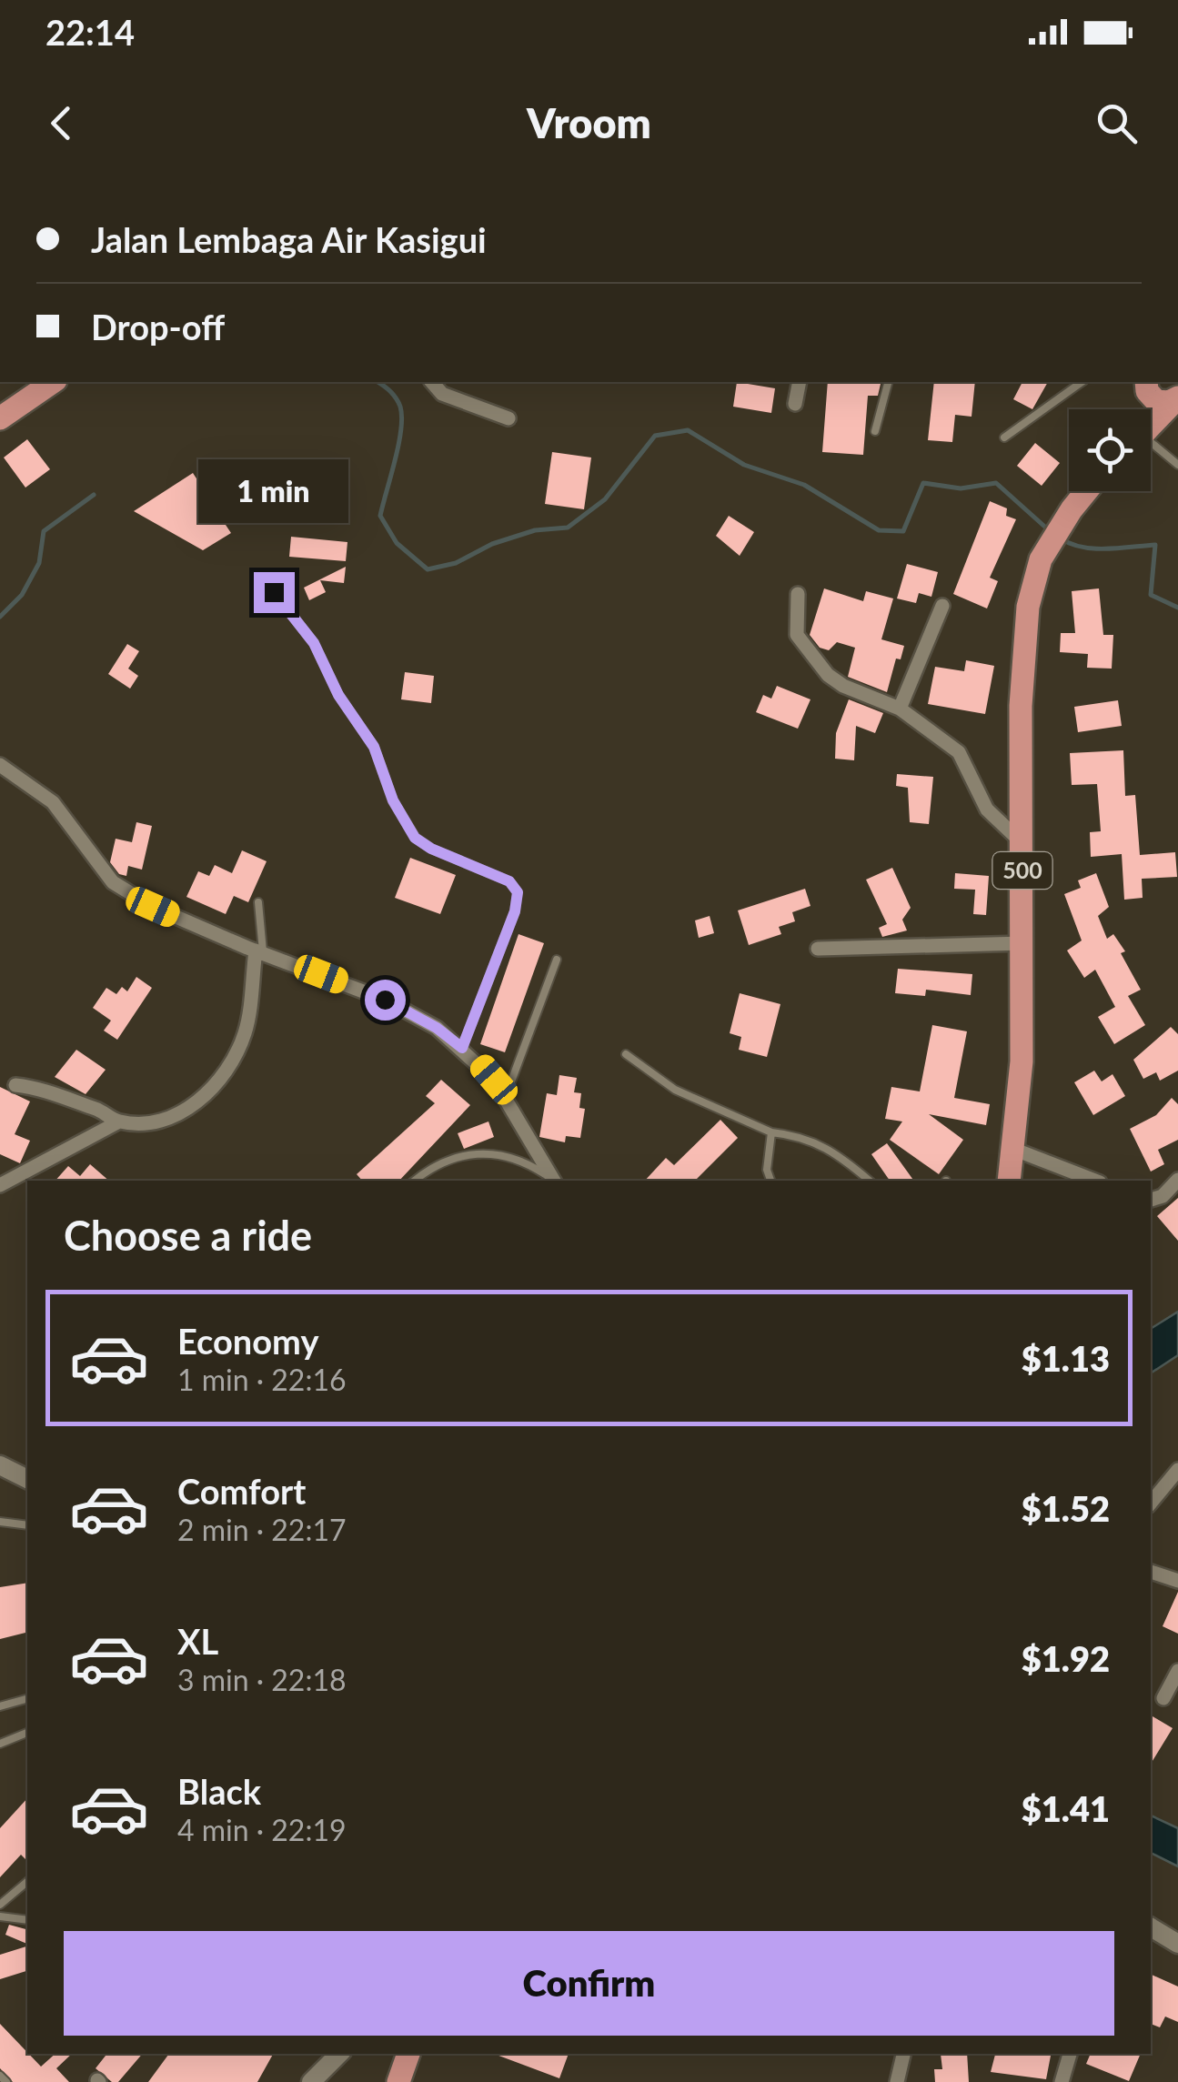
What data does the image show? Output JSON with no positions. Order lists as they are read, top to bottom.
{
  "streets": {
    "main road": ["500"]
  },
  "page": {
    "status": "22:14",
    "header": "Vroom",
    "banner": ["Jalan Lembaga Air Kasigui", "Drop-off"],
    "bubble": "1 min",
    "heading": "Choose a ride",
    "list": [
      {
        "name": "Economy",
        "note": "1 min · 22:16",
        "value": "$1.13"
      },
      {
        "name": "Comfort",
        "note": "2 min · 22:17",
        "value": "$1.52"
      },
      {
        "name": "XL",
        "note": "3 min · 22:18",
        "value": "$1.92"
      },
      {
        "name": "Black",
        "note": "4 min · 22:19",
        "value": "$1.41"
      }
    ],
    "buttons": "Confirm"
  }
}
